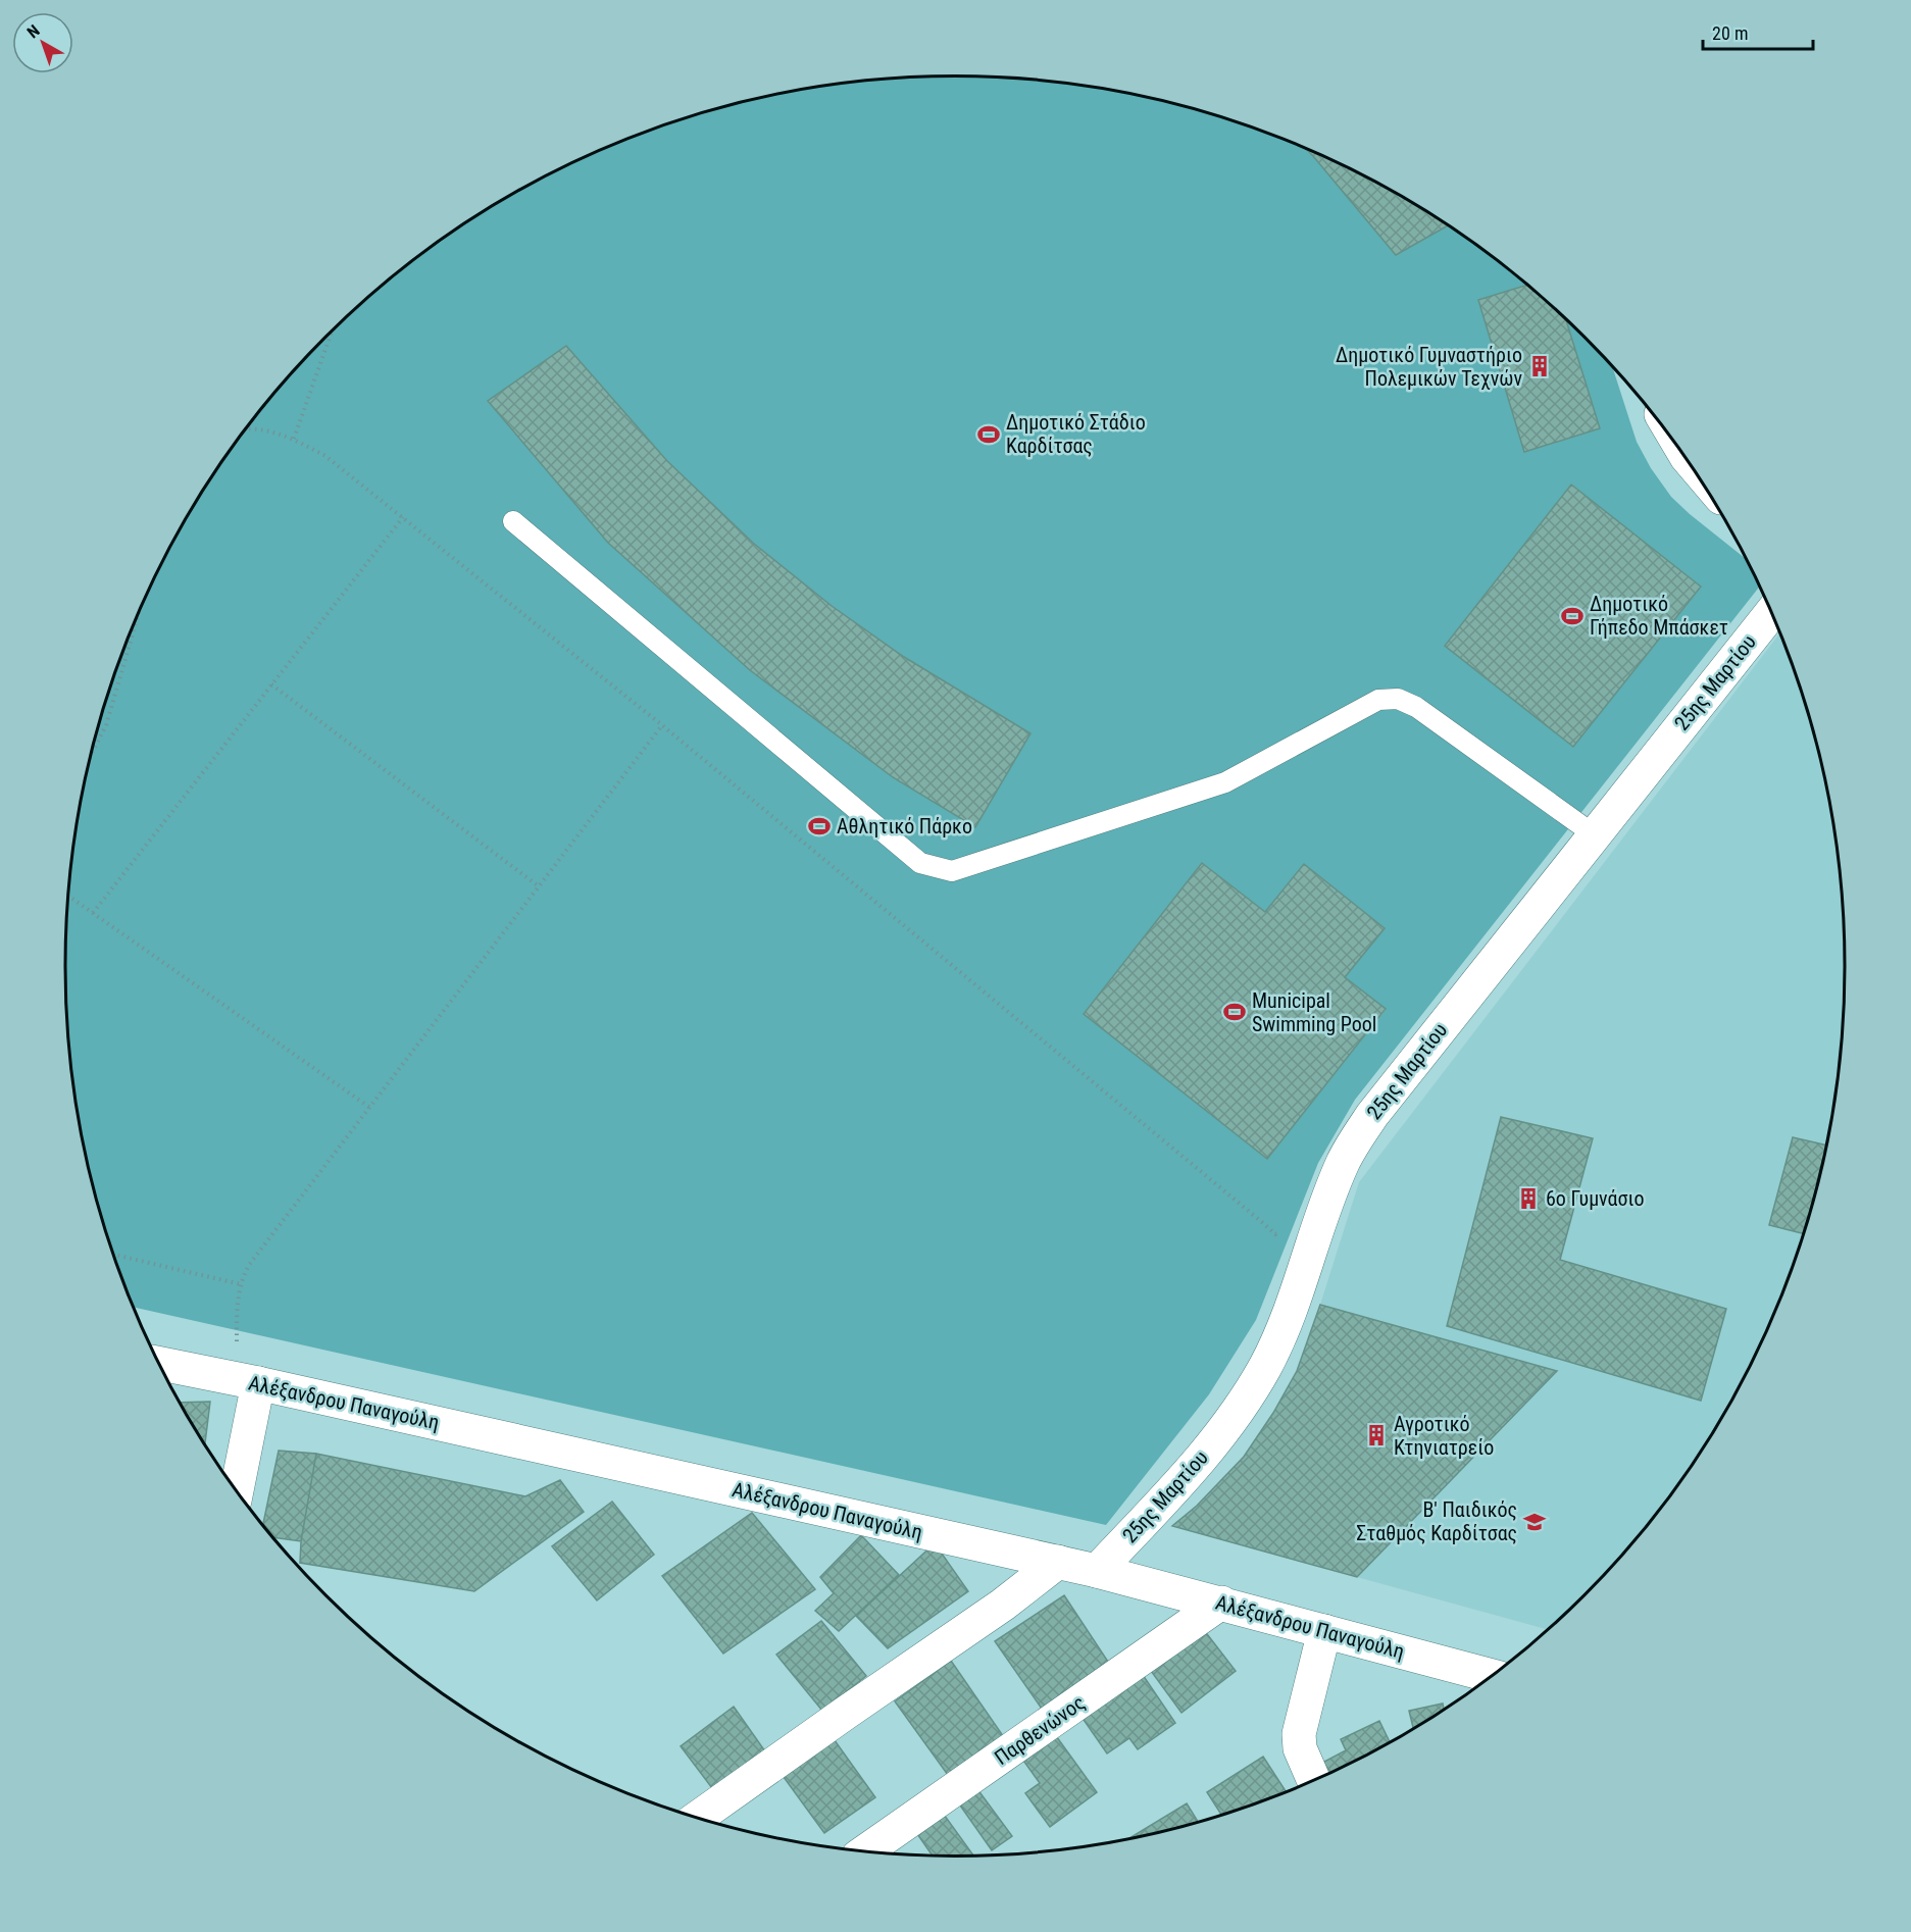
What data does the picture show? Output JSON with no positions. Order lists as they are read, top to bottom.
{
  "streets": {
    "street": ["25ης Μαρτίου", "Αλέξανδρου Παναγούλη", "Παρθενώνος"]
  },
  "crossings": [
    ["25ης Μαρτίου", "Αλέξανδρου Παναγούλη"],
    ["Αλέξανδρου Παναγούλη", "Παρθενώνος"]
  ],
  "places": {
    "building": ["Δημοτικό Γυμναστήριο Πολεμικών Τεχνών", "6ο Γυμνάσιο", "Αγροτικό Κτηνιατρείο"],
    "sports": [
      "Δημοτικό Στάδιο Καρδίτσας",
      "Δημοτικό Γήπεδο Μπάσκετ",
      "Αθλητικό Πάρκο",
      "Municipal Swimming Pool"
    ],
    "school or university": ["Β' Παιδικός Σταθμός Καρδίτσας"]
  },
  "scale_bar": "20 m",
  "north": "top left"
}
